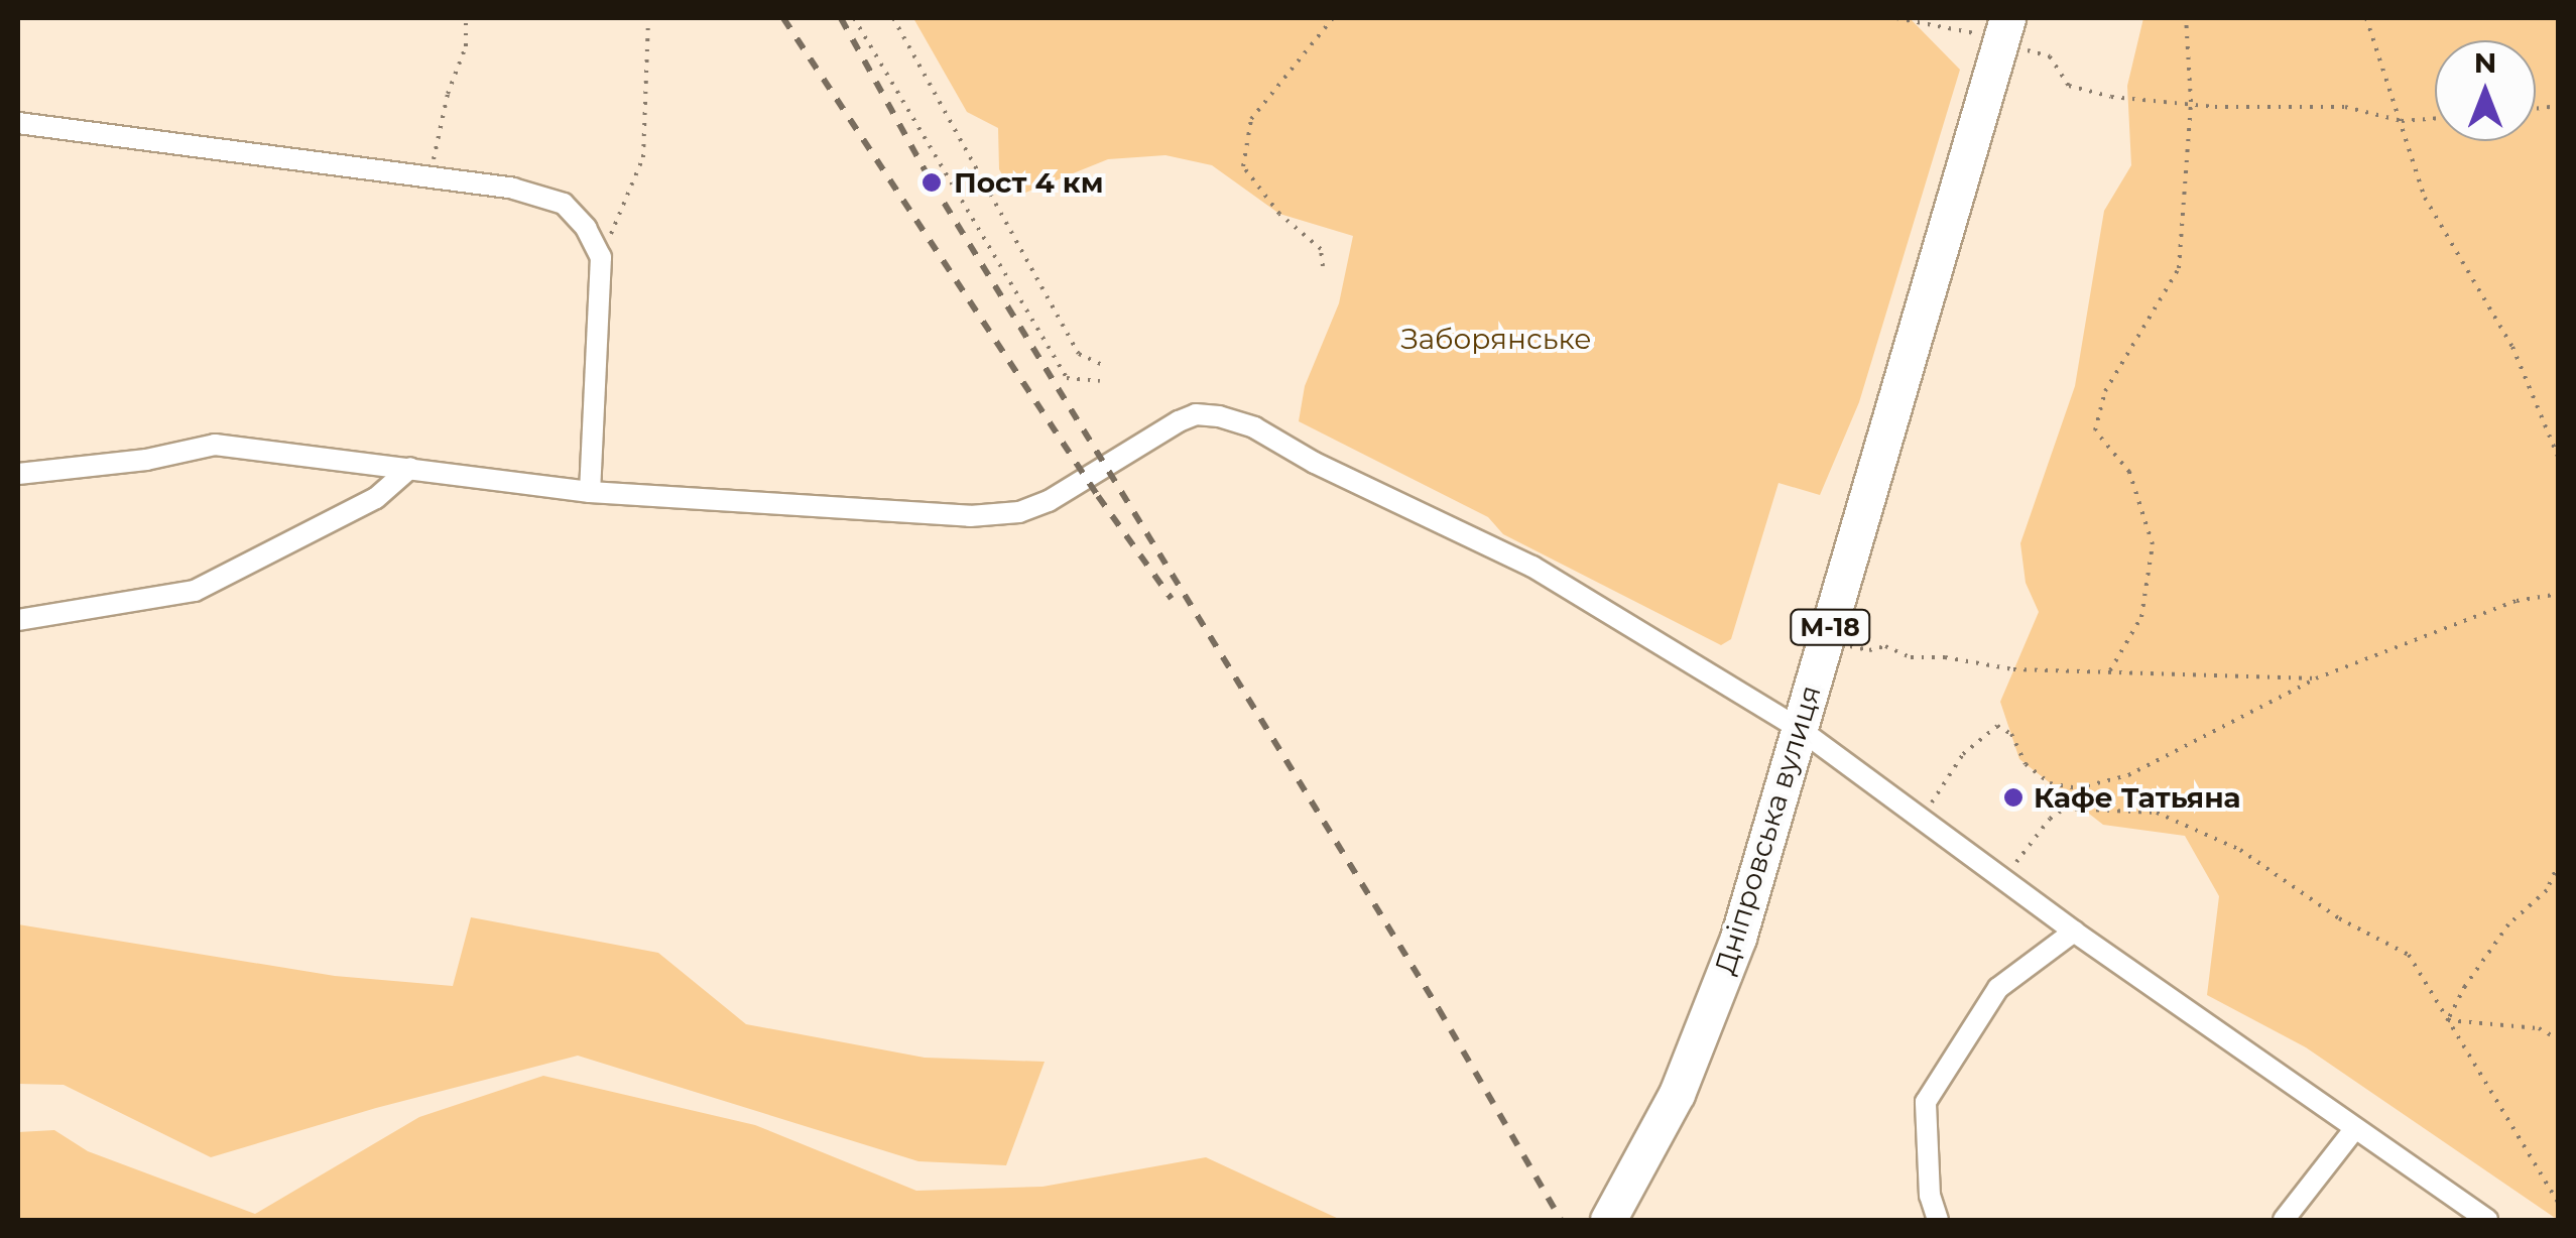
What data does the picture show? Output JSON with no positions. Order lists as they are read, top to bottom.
{
  "streets": {
    "highway": ["М-18", "Дніпровська вулиця"]
  },
  "parks": ["Заборянське"],
  "places": ["Пост 4 км", "Кафе Татьяна"],
  "north": "top"
}
